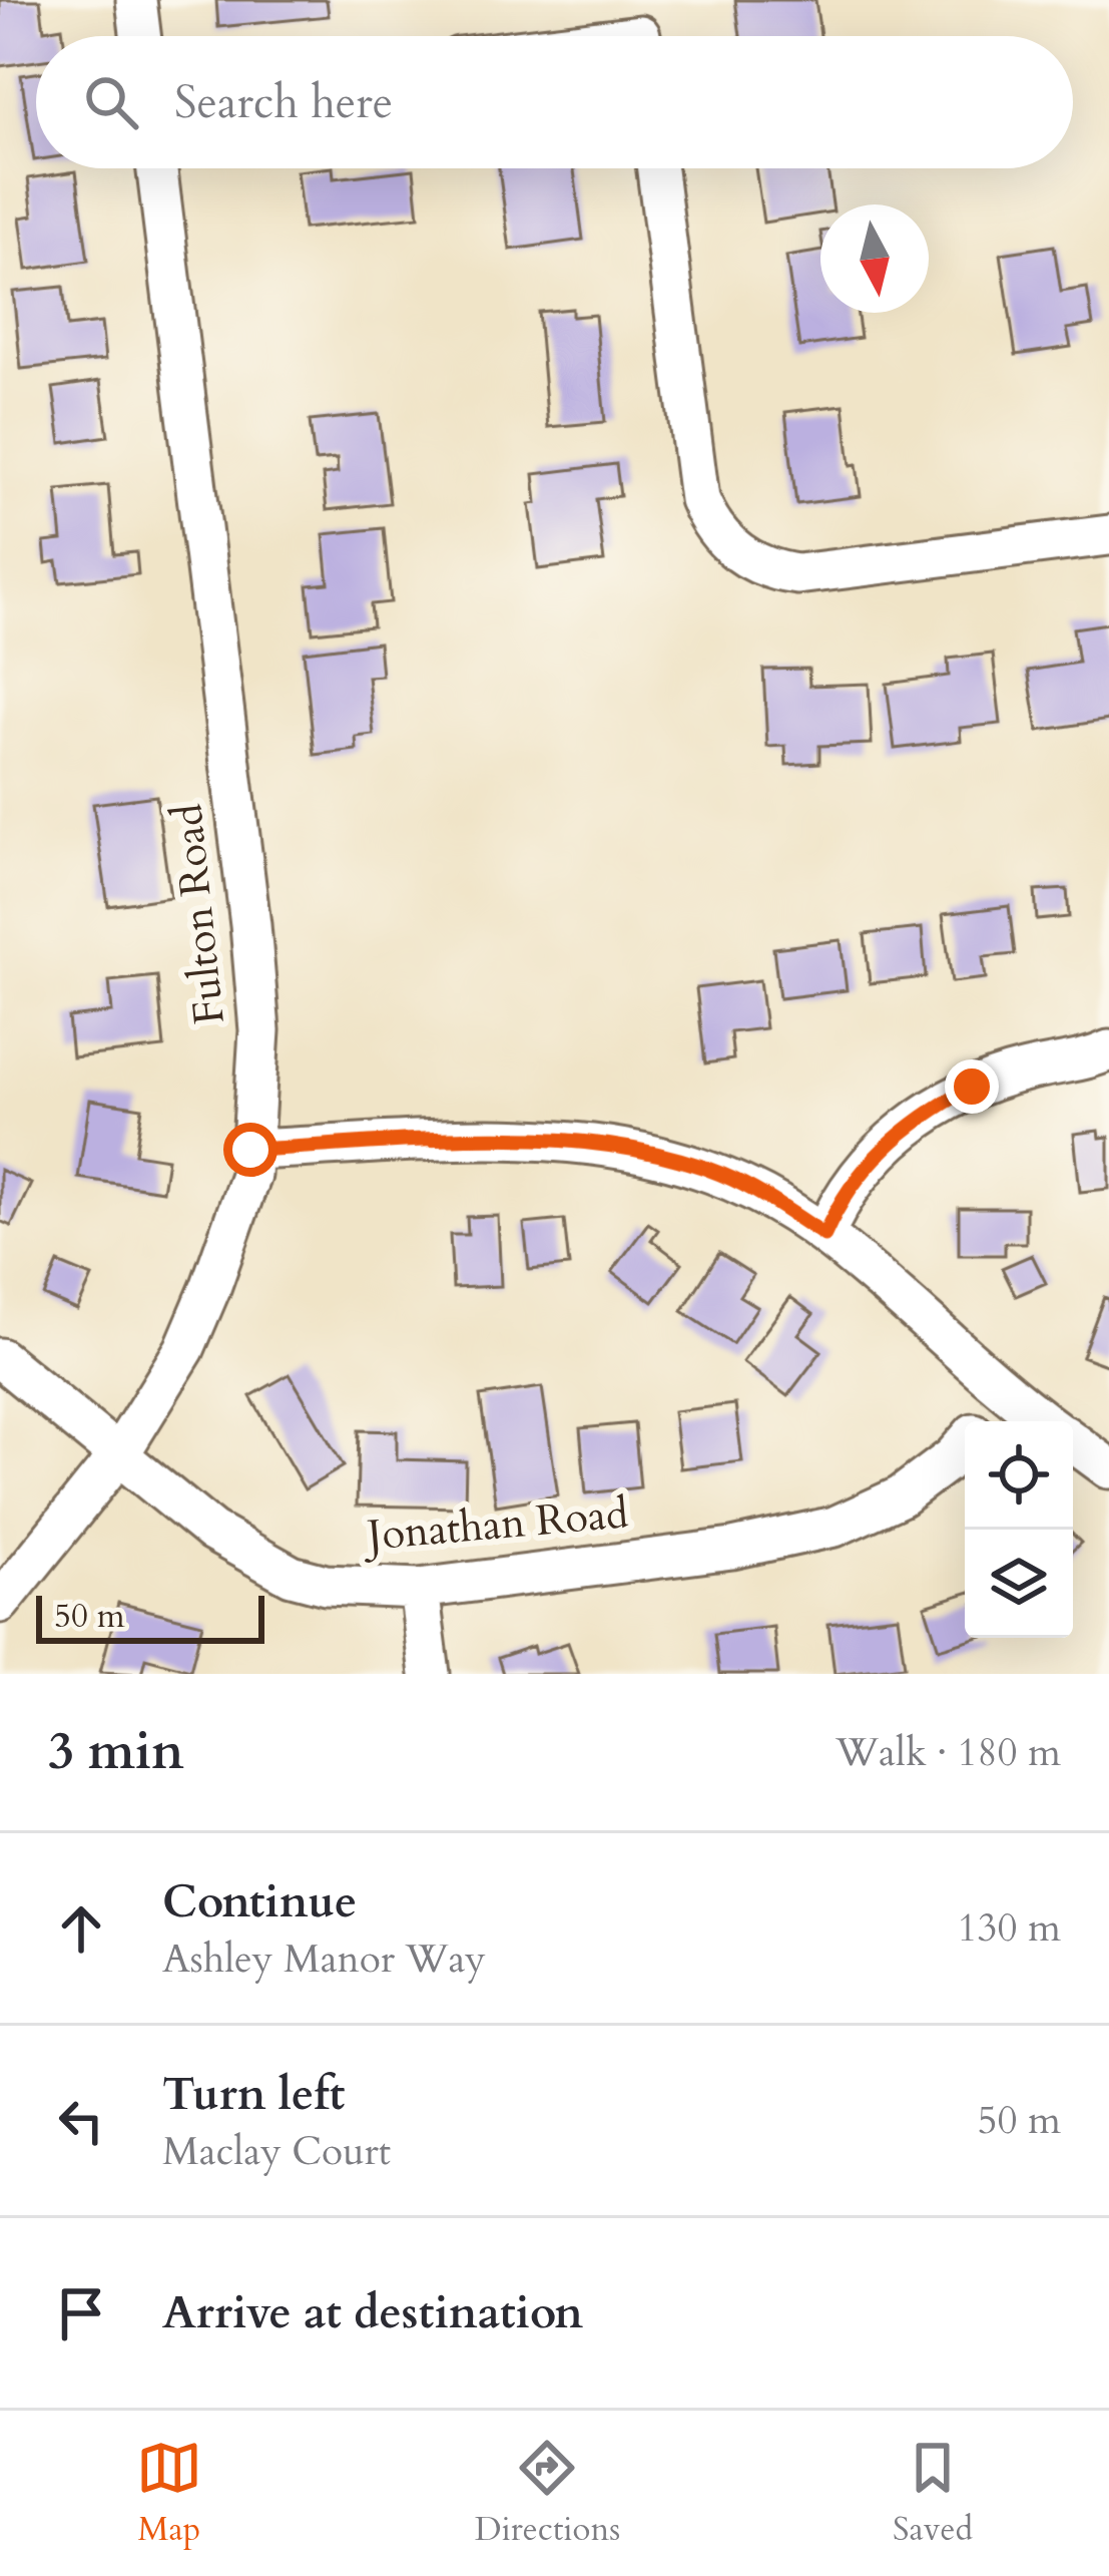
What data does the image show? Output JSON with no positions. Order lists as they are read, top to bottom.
{
  "streets": {
    "street": ["Fulton Road", "Jonathan Road"]
  },
  "crossings": [
    ["Fulton Road", "Jonathan Road"]
  ],
  "scale_bar": "50 m",
  "north": "bottom",
  "page": {
    "search": "Search here",
    "scale": "50 m",
    "heading": ["3 min", "Walk · 180 m"],
    "list": [
      ["Continue", "Ashley Manor Way", "130 m"],
      ["Turn left", "Maclay Court", "50 m"],
      "Arrive at destination"
    ],
    "nav": ["Map", "Directions", "Saved"]
  }
}
